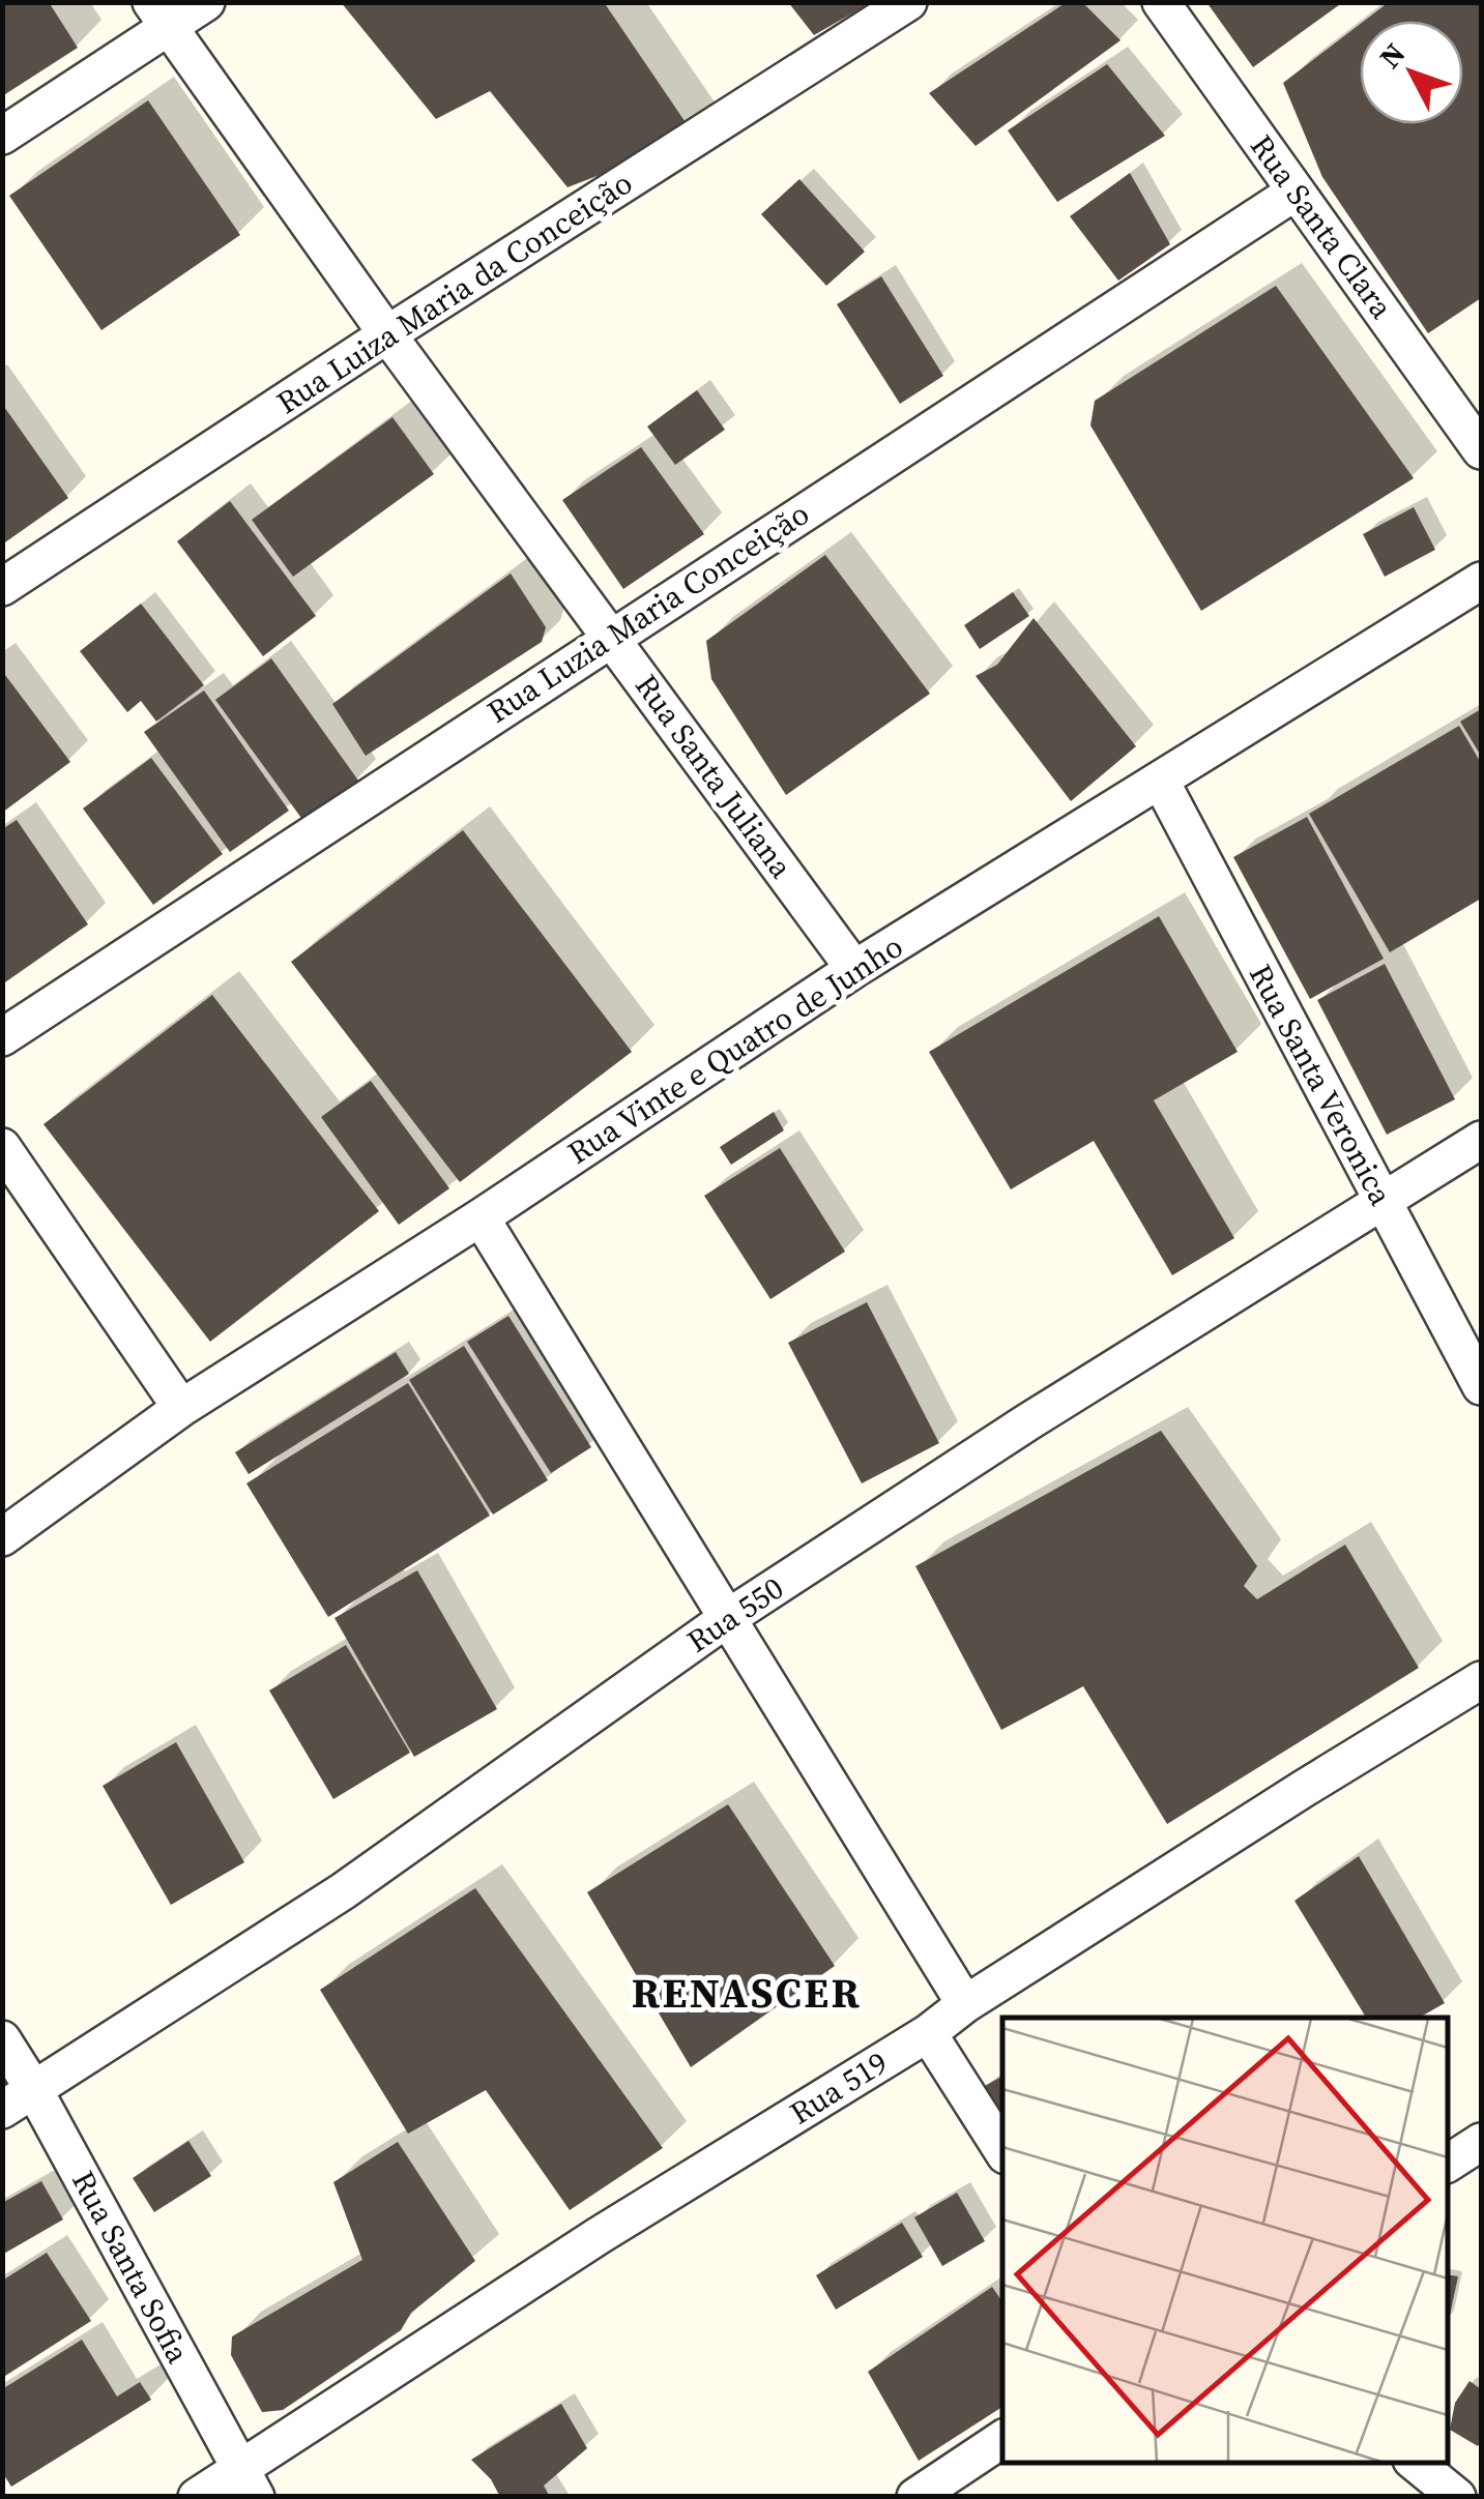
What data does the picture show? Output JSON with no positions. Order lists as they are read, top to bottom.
{
  "streets": {
    "street": [
      "Rua Santa Clara",
      "Rua Luiza Maria da Conceição",
      "Rua Luzia Maria Conceição",
      "Rua Santa Juliana",
      "Rua Vinte e Quatro de Junho",
      "Rua Santa Veronica",
      "Rua 550",
      "Rua 519",
      "Rua Santa Sofia"
    ]
  },
  "crossings": [
    ["Rua Santa Clara", "Rua Luzia Maria Conceição"],
    ["Rua Luiza Maria da Conceição", "Rua Santa Juliana"],
    ["Rua Luzia Maria Conceição", "Rua Santa Juliana"],
    ["Rua Santa Juliana", "Rua Vinte e Quatro de Junho"],
    ["Rua Vinte e Quatro de Junho", "Rua Santa Veronica"],
    ["Rua Santa Veronica", "Rua 550"],
    ["Rua 550", "Rua Santa Sofia"],
    ["Rua 519", "Rua Santa Sofia"]
  ],
  "districts": ["RENASCER"],
  "north": "top left"
}
